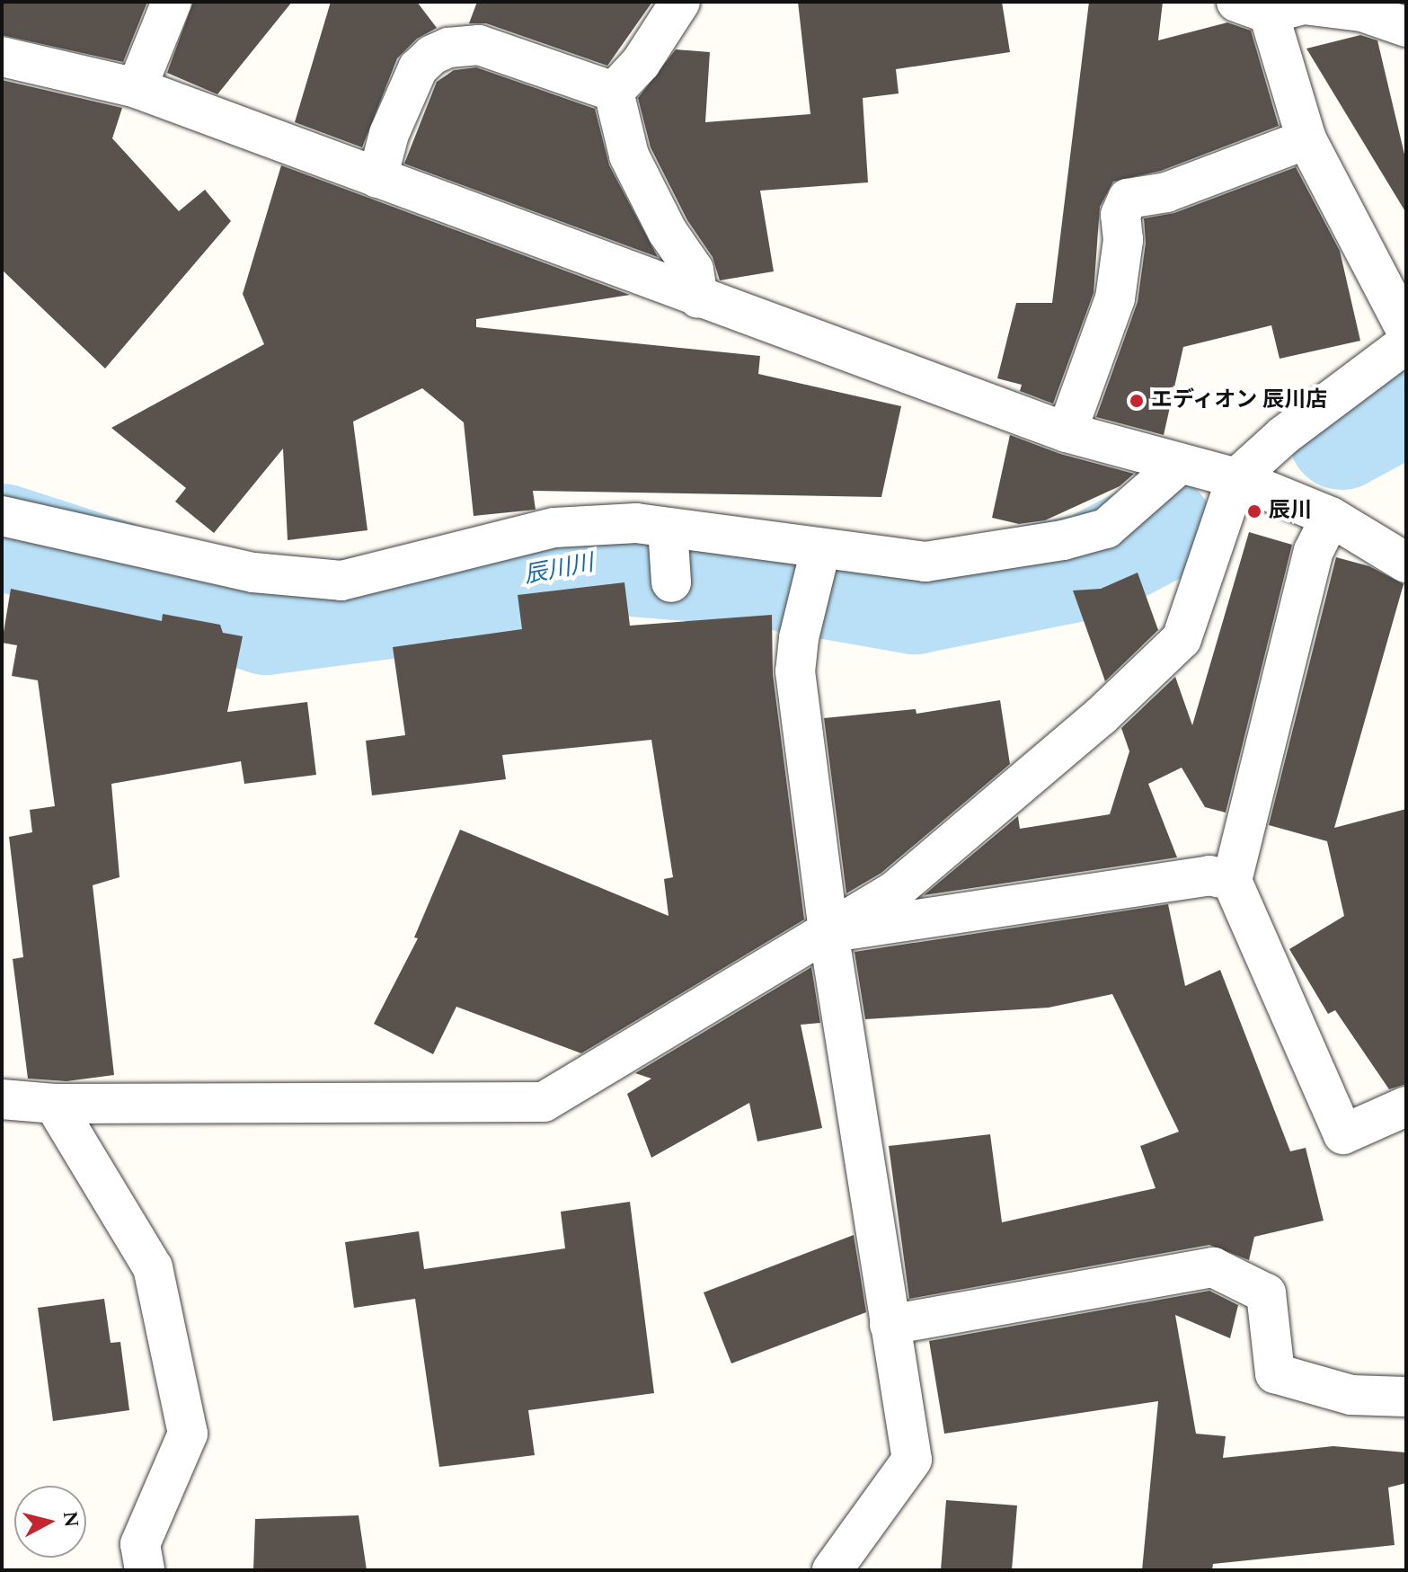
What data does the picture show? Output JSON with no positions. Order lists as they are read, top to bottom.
{
  "water": ["辰川川"],
  "places": ["エディオン 辰川店", "辰川"],
  "north": "right"
}
